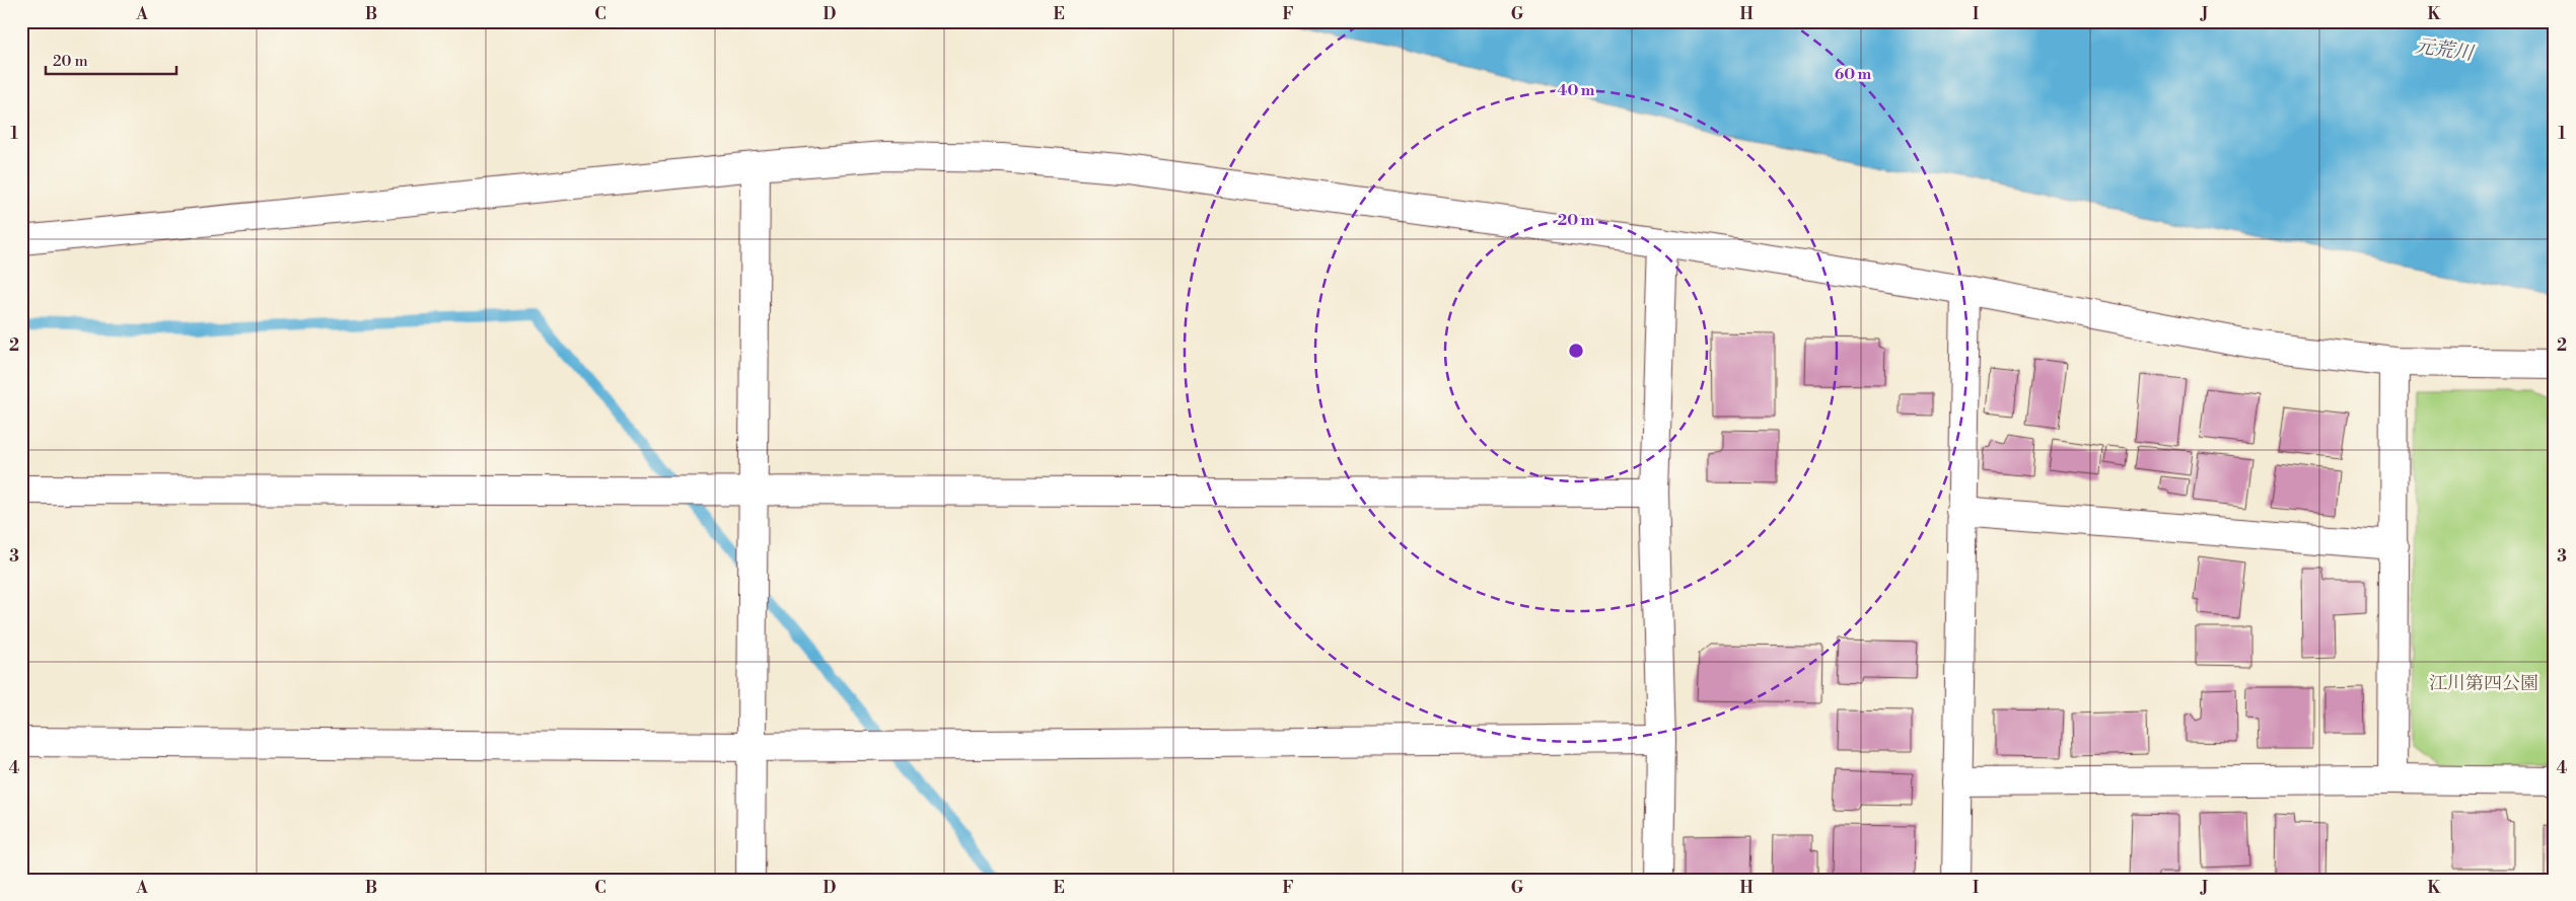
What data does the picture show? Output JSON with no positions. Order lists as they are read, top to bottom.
{
  "water": ["元荒川"],
  "parks": ["江川第四公園"],
  "scale_bar": "20 m",
  "grid": {
    "columns": [
      "A",
      "B",
      "C",
      "D",
      "E",
      "F",
      "G",
      "H",
      "I",
      "J",
      "K"
    ],
    "rows": [
      "1",
      "2",
      "3",
      "4"
    ]
  },
  "rings": ["60 m", "40 m", "20 m"]
}
